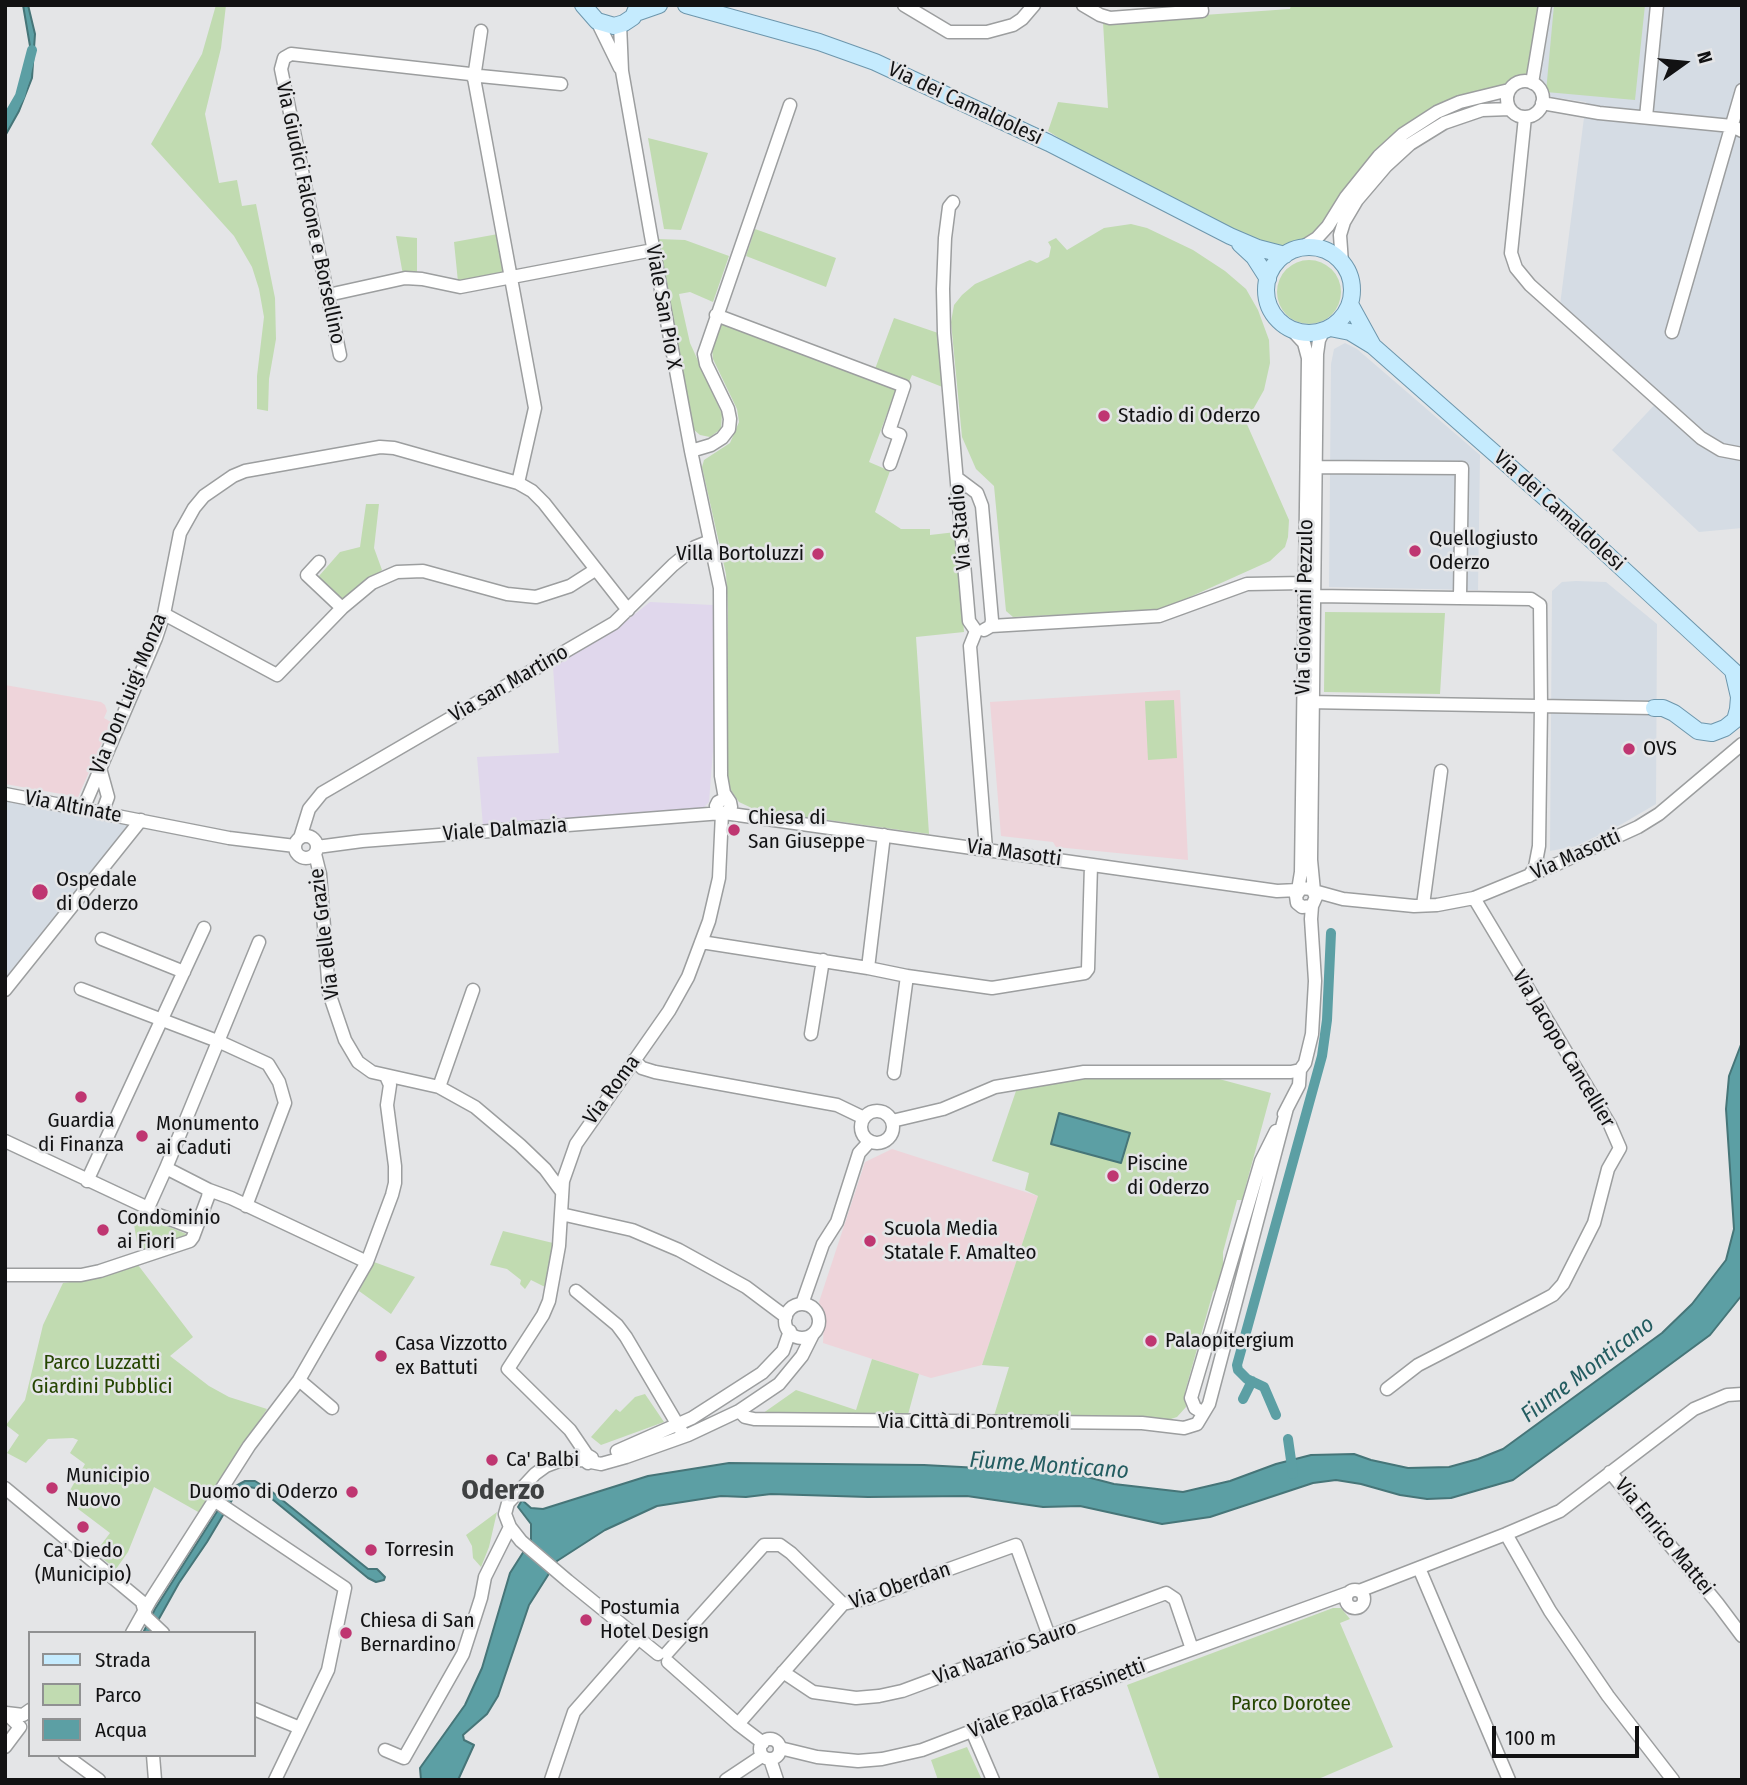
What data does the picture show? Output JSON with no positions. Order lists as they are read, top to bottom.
{
  "streets": {
    "main road": ["Via dei Camaldolesi"],
    "street": [
      "Via Giudici Falcone e Borsellino",
      "Viale San Pio X",
      "Via Stadio",
      "Via Giovanni Pezzulo",
      "Via san Martino",
      "Via Don Luigi Monza",
      "Via Altinate",
      "Viale Dalmazia",
      "Via Masotti",
      "Via delle Grazie",
      "Via Jacopo Cancellier",
      "Via Roma",
      "Via Città di Pontremoli",
      "Via Enrico Mattei",
      "Via Oberdan",
      "Via Nazario Sauro",
      "Viale Paola Frassinetti"
    ]
  },
  "crossings": [
    ["Via dei Camaldolesi", "Via Giovanni Pezzulo"],
    ["Viale San Pio X", "Via san Martino"],
    ["Viale San Pio X", "Via Roma"],
    ["Via Stadio", "Via Masotti"],
    ["Via Giovanni Pezzulo", "Via Masotti"],
    ["Via san Martino", "Via Don Luigi Monza"],
    ["Via san Martino", "Viale Dalmazia"],
    ["Via san Martino", "Via delle Grazie"],
    ["Via san Martino", "Via Roma"],
    ["Via Don Luigi Monza", "Via Altinate"],
    ["Via Altinate", "Via delle Grazie"],
    ["Viale Dalmazia", "Via Masotti"],
    ["Viale Dalmazia", "Via delle Grazie"],
    ["Viale Dalmazia", "Via Roma"],
    ["Via Masotti", "Via Jacopo Cancellier"],
    ["Via Masotti", "Via Roma"],
    ["Via delle Grazie", "Via Roma"],
    ["Via Enrico Mattei", "Viale Paola Frassinetti"],
    ["Via Oberdan", "Via Nazario Sauro"],
    ["Via Nazario Sauro", "Viale Paola Frassinetti"]
  ],
  "districts": ["Oderzo"],
  "water": ["Fiume Monticano"],
  "parks": ["Parco Luzzatti Giardini Pubblici", "Parco Dorotee"],
  "places": [
    "Stadio di Oderzo",
    "Quellogiusto Oderzo",
    "Villa Bortoluzzi",
    "OVS",
    "Chiesa di San Giuseppe",
    "Ospedale di Oderzo",
    "Guardia di Finanza",
    "Monumento ai Caduti",
    "Piscine di Oderzo",
    "Condominio ai Fiori",
    "Scuola Media Statale F. Amalteo",
    "Palaopitergium",
    "Casa Vizzotto ex Battuti",
    "Ca' Balbi",
    "Municipio Nuovo",
    "Duomo di Oderzo",
    "Ca' Diedo (Municipio)",
    "Torresin",
    "Postumia Hotel Design",
    "Chiesa di San Bernardino"
  ],
  "legend": ["Strada", "Parco", "Acqua"],
  "scale_bar": "100 m",
  "north": "right"
}
